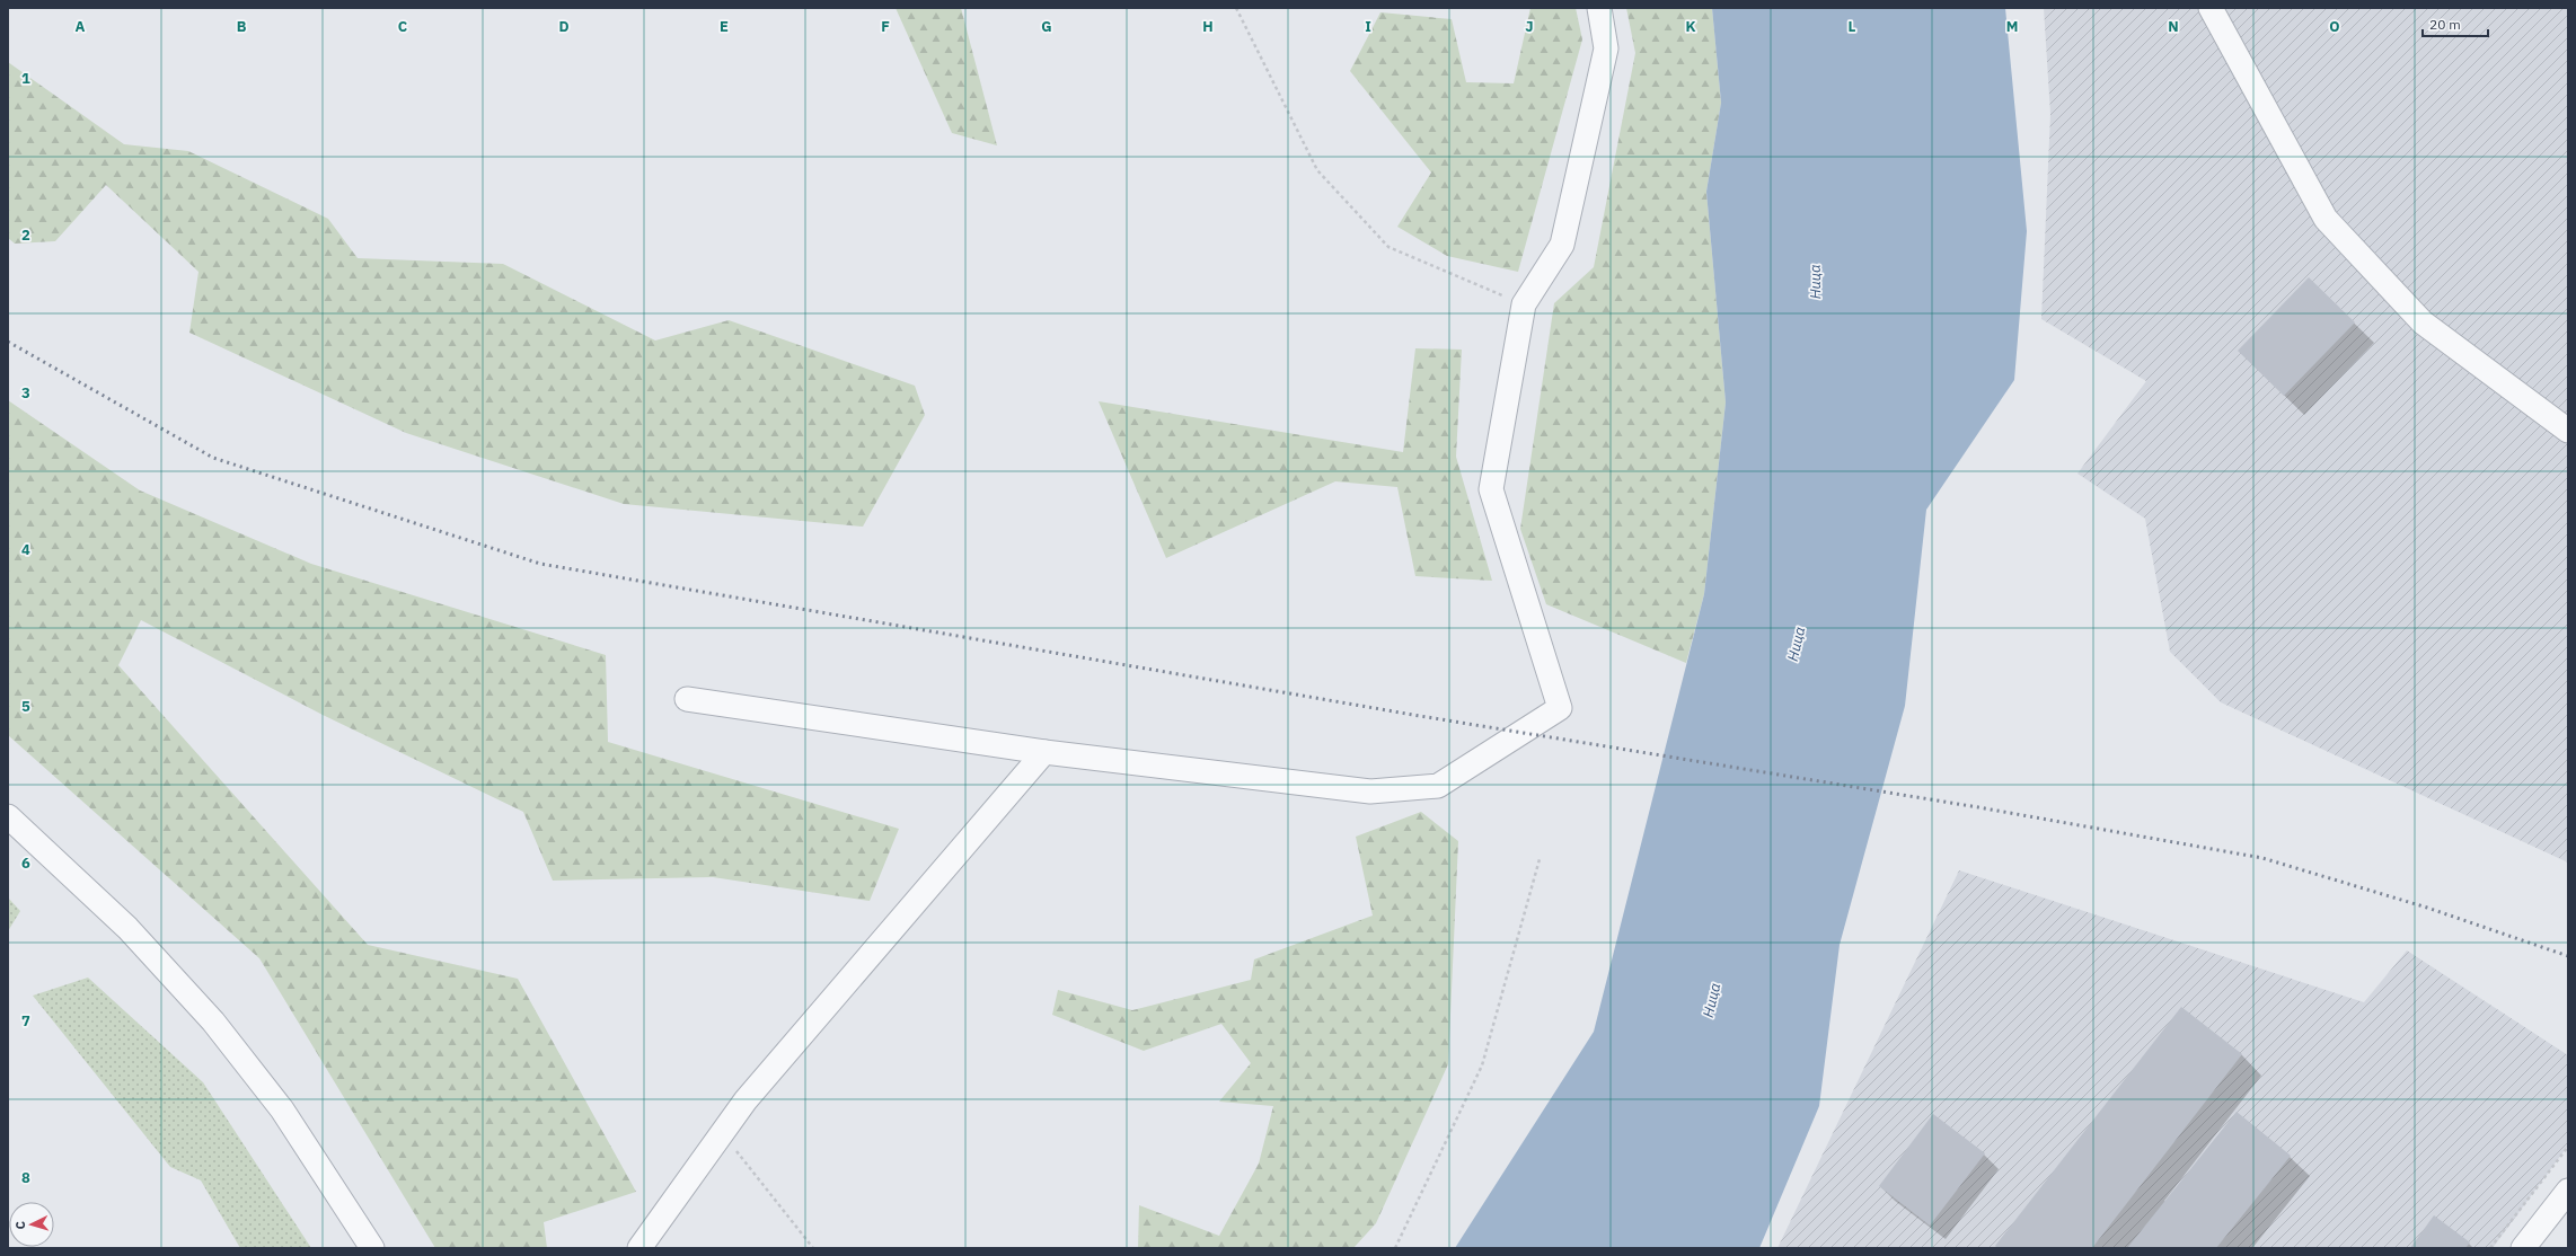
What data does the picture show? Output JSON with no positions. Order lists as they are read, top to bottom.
{
  "water": ["Ница"],
  "scale_bar": "20 m",
  "north": "left",
  "grid": {
    "columns": [
      "A",
      "B",
      "C",
      "D",
      "E",
      "F",
      "G",
      "H",
      "I",
      "J",
      "K",
      "L",
      "M",
      "N",
      "O"
    ],
    "rows": [
      "1",
      "2",
      "3",
      "4",
      "5",
      "6",
      "7",
      "8"
    ]
  }
}
